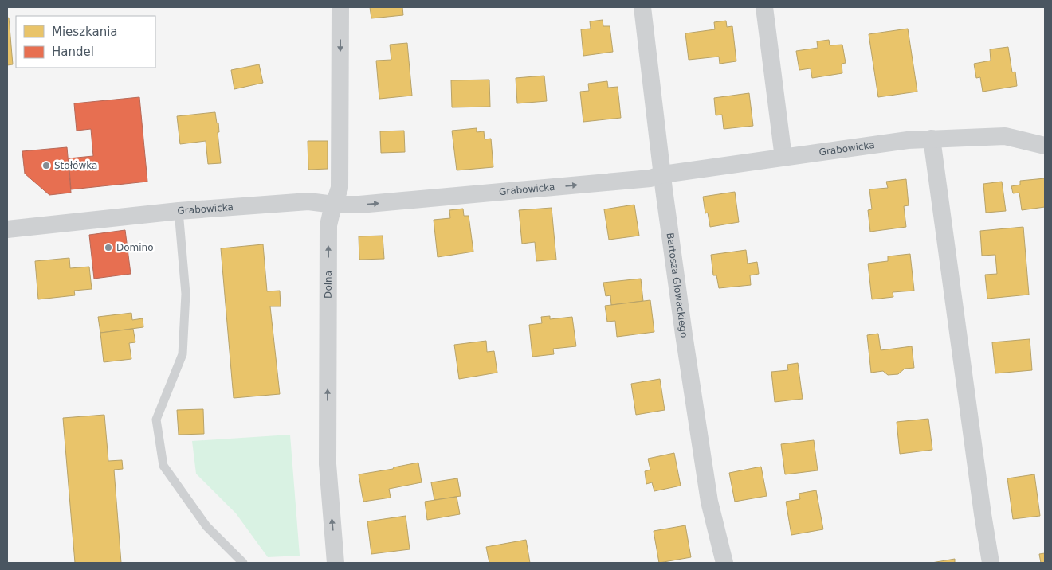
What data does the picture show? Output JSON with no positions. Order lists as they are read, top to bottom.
{
  "streets": {
    "street": ["Grabowicka", "Dolna", "Bartosza Głowackiego"]
  },
  "crossings": [
    ["Grabowicka", "Dolna"],
    ["Grabowicka", "Bartosza Głowackiego"]
  ],
  "places": ["Stołówka", "Domino"],
  "legend": ["Mieszkania", "Handel"]
}
